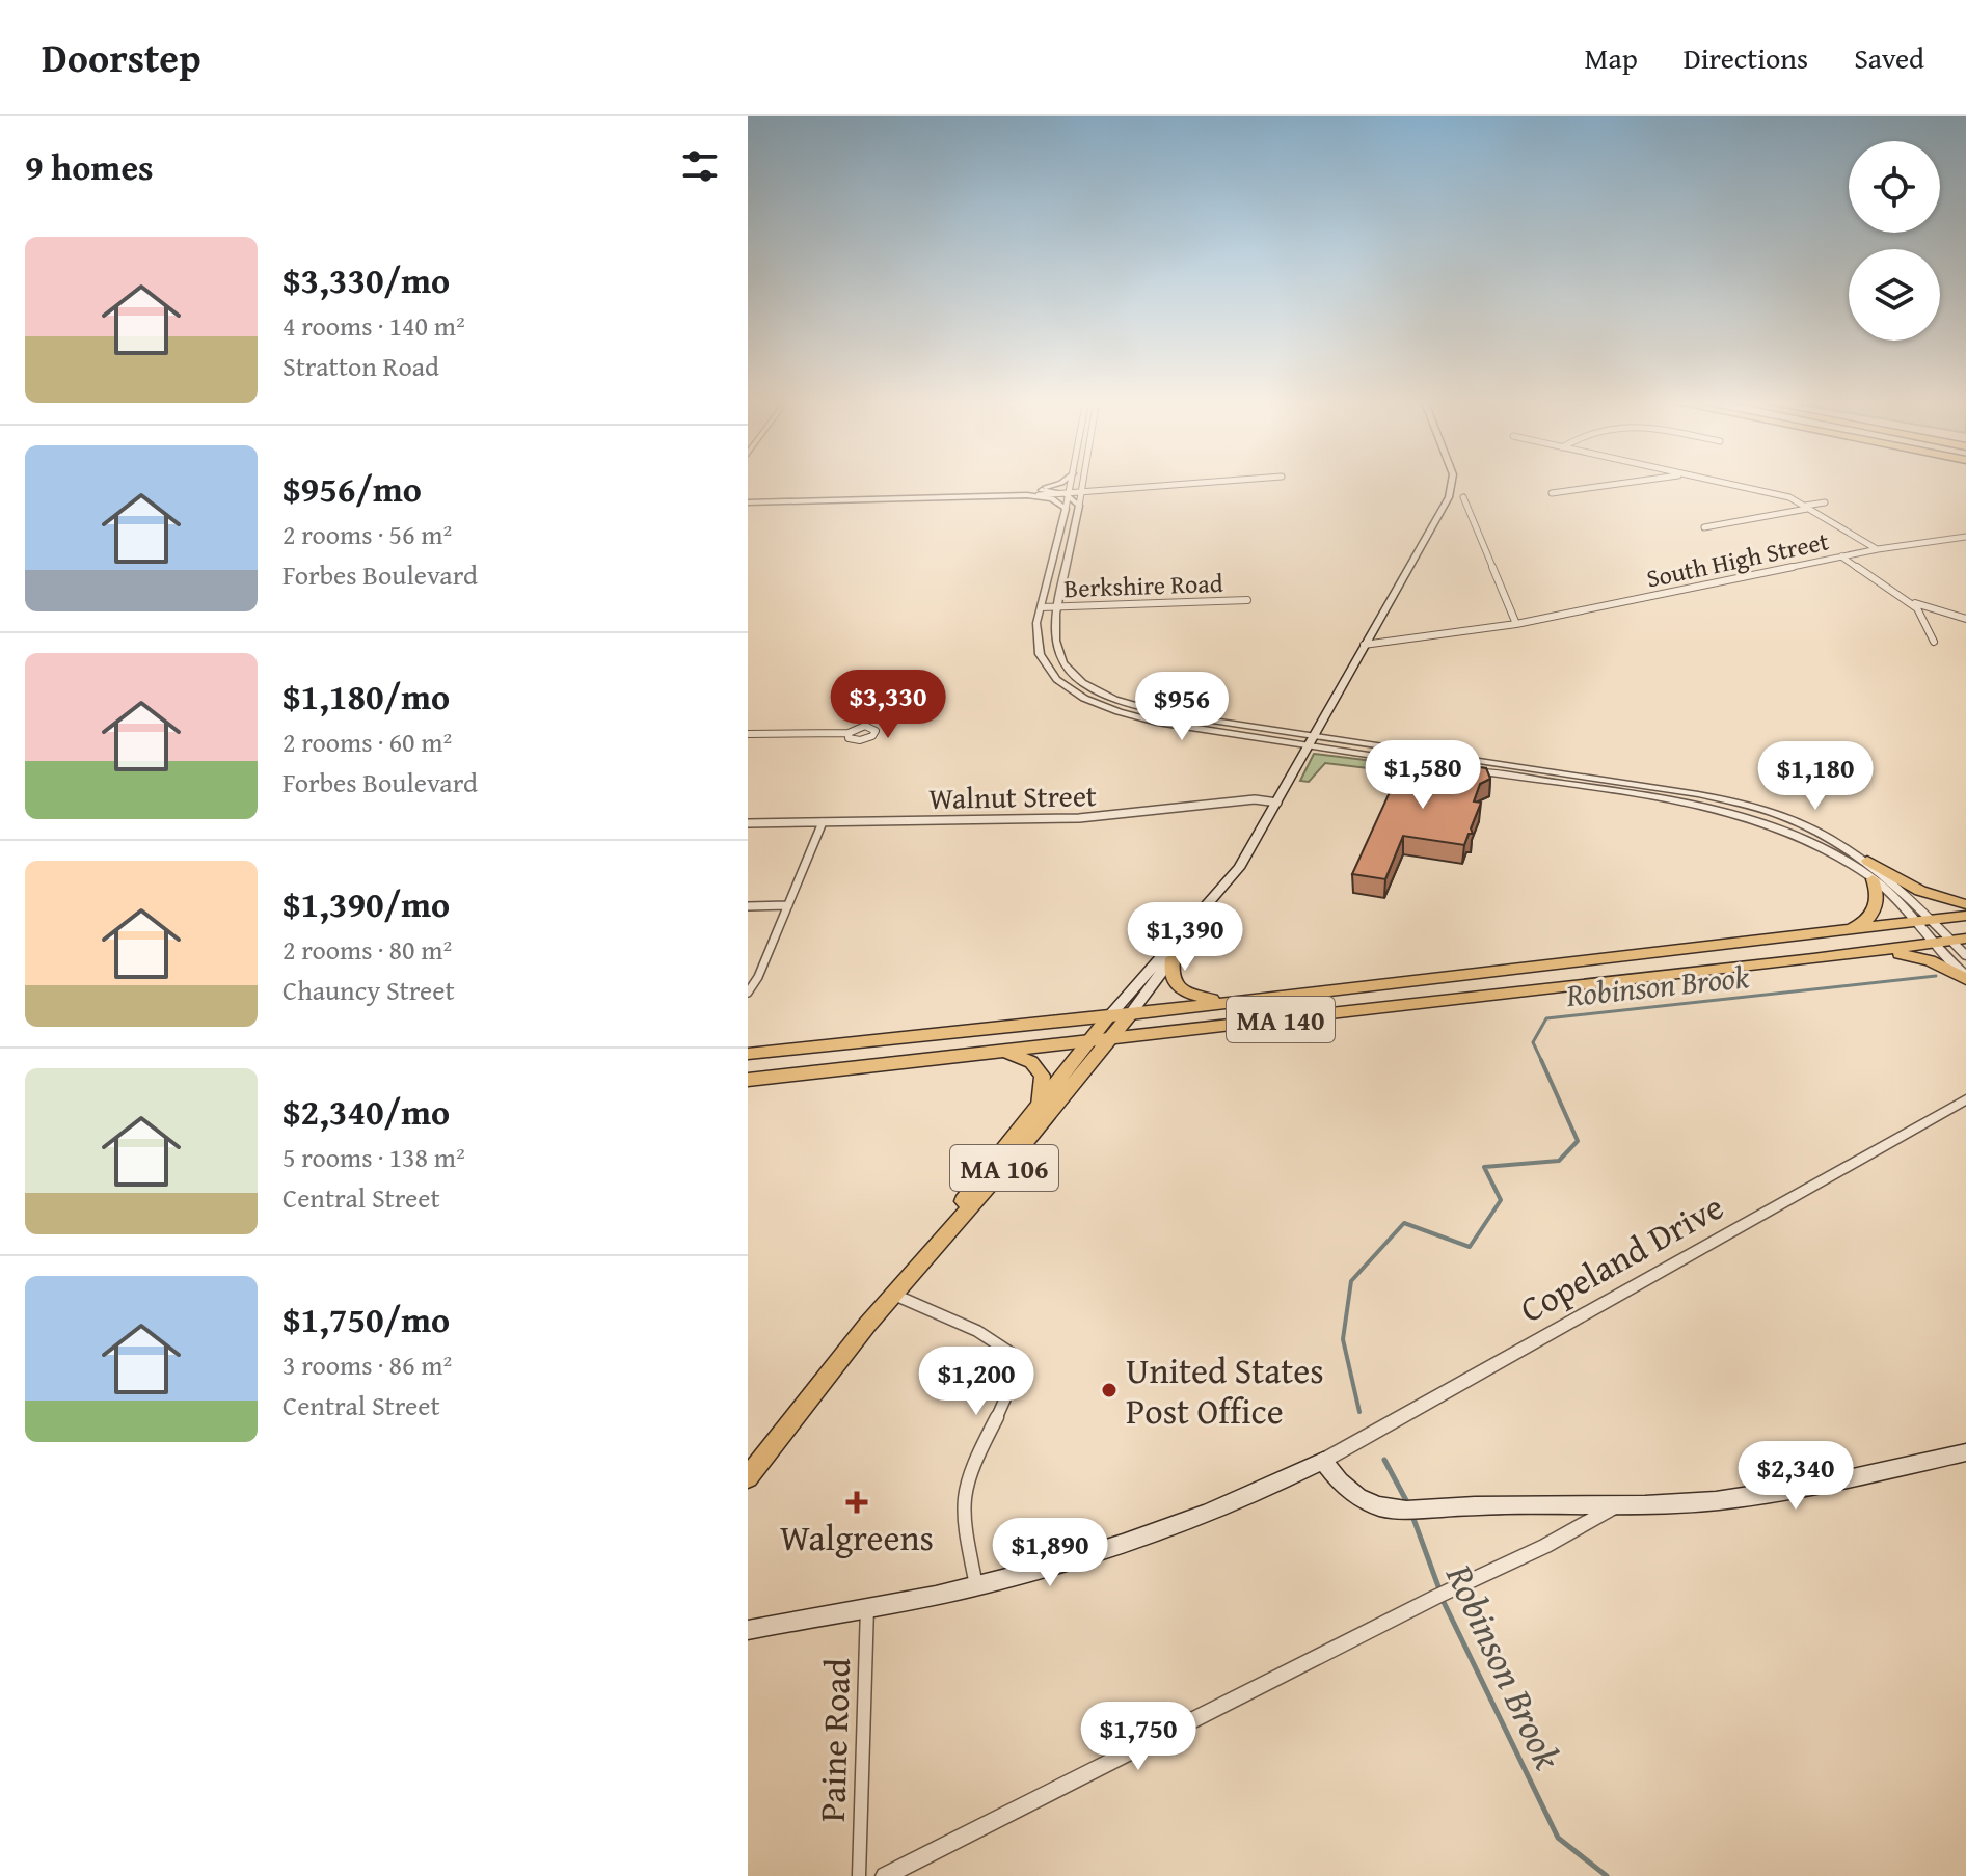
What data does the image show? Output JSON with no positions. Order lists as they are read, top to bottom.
{
  "streets": {
    "main road": ["MA 140", "MA 106", "Copeland Drive"],
    "street": [
      "South High Street",
      "Berkshire Road",
      "Walnut Street",
      "Paine Road"
    ]
  },
  "crossings": [
    ["South High Street", "MA 106"],
    ["Walnut Street", "MA 106"],
    ["MA 140", "MA 106"],
    ["Copeland Drive", "Paine Road"]
  ],
  "water": ["Robinson Brook"],
  "places": {
    "other": ["United States Post Office"],
    "health": ["Walgreens"]
  },
  "page": {
    "header": "Doorstep",
    "nav": ["Map", "Directions", "Saved"],
    "heading": "9 homes",
    "list": [
      {
        "name": "$3,330/mo",
        "note": "4 rooms · 140 m² · Stratton Road"
      },
      {
        "name": "$956/mo",
        "note": "2 rooms · 56 m² · Forbes Boulevard"
      },
      {
        "name": "$1,180/mo",
        "note": "2 rooms · 60 m² · Forbes Boulevard"
      },
      {
        "name": "$1,390/mo",
        "note": "2 rooms · 80 m² · Chauncy Street"
      },
      {
        "name": "$2,340/mo",
        "note": "5 rooms · 138 m² · Central Street"
      },
      {
        "name": "$1,750/mo",
        "note": "3 rooms · 86 m² · Central Street"
      }
    ],
    "price": [
      "$3,330",
      "$956",
      "$1,580",
      "$1,180",
      "$1,390",
      "$1,200",
      "$2,340",
      "$1,890",
      "$1,750"
    ]
  }
}
